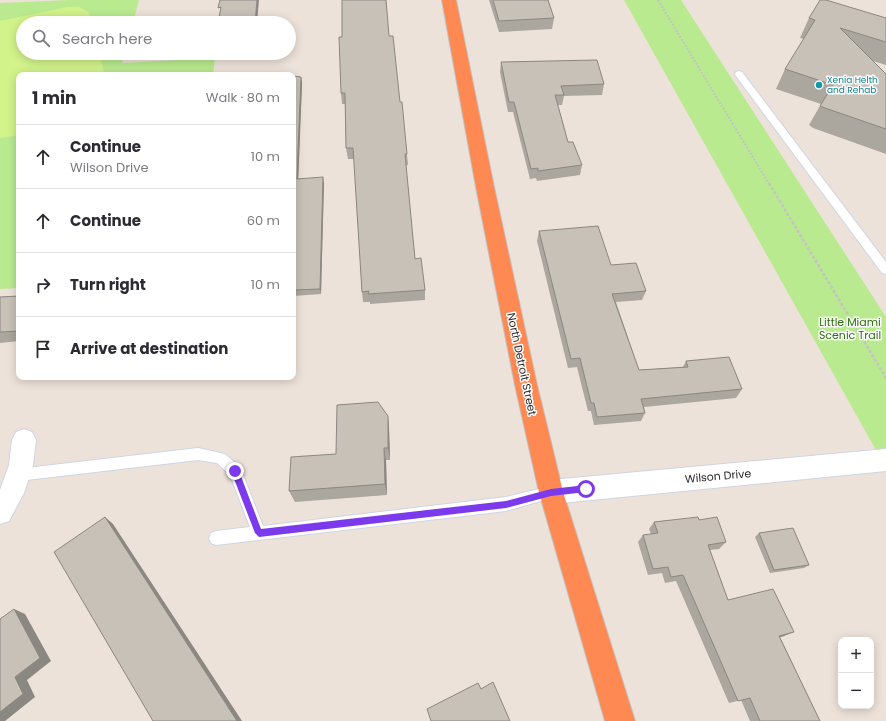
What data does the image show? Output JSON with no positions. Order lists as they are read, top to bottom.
{
  "streets": {
    "highway": ["North Detroit Street"],
    "street": ["Wilson Drive"]
  },
  "crossings": [
    ["North Detroit Street", "Wilson Drive"]
  ],
  "parks": ["Little Miami Scenic Trail"],
  "places": ["Xenia Helth and Rehab"],
  "page": {
    "search": "Search here",
    "heading": ["1 min", "Walk · 80 m"],
    "list": [
      ["Continue", "Wilson Drive", "10 m"],
      ["Continue", "60 m"],
      ["Turn right", "10 m"],
      "Arrive at destination"
    ],
    "map_buttons": ["+", "−"]
  }
}
